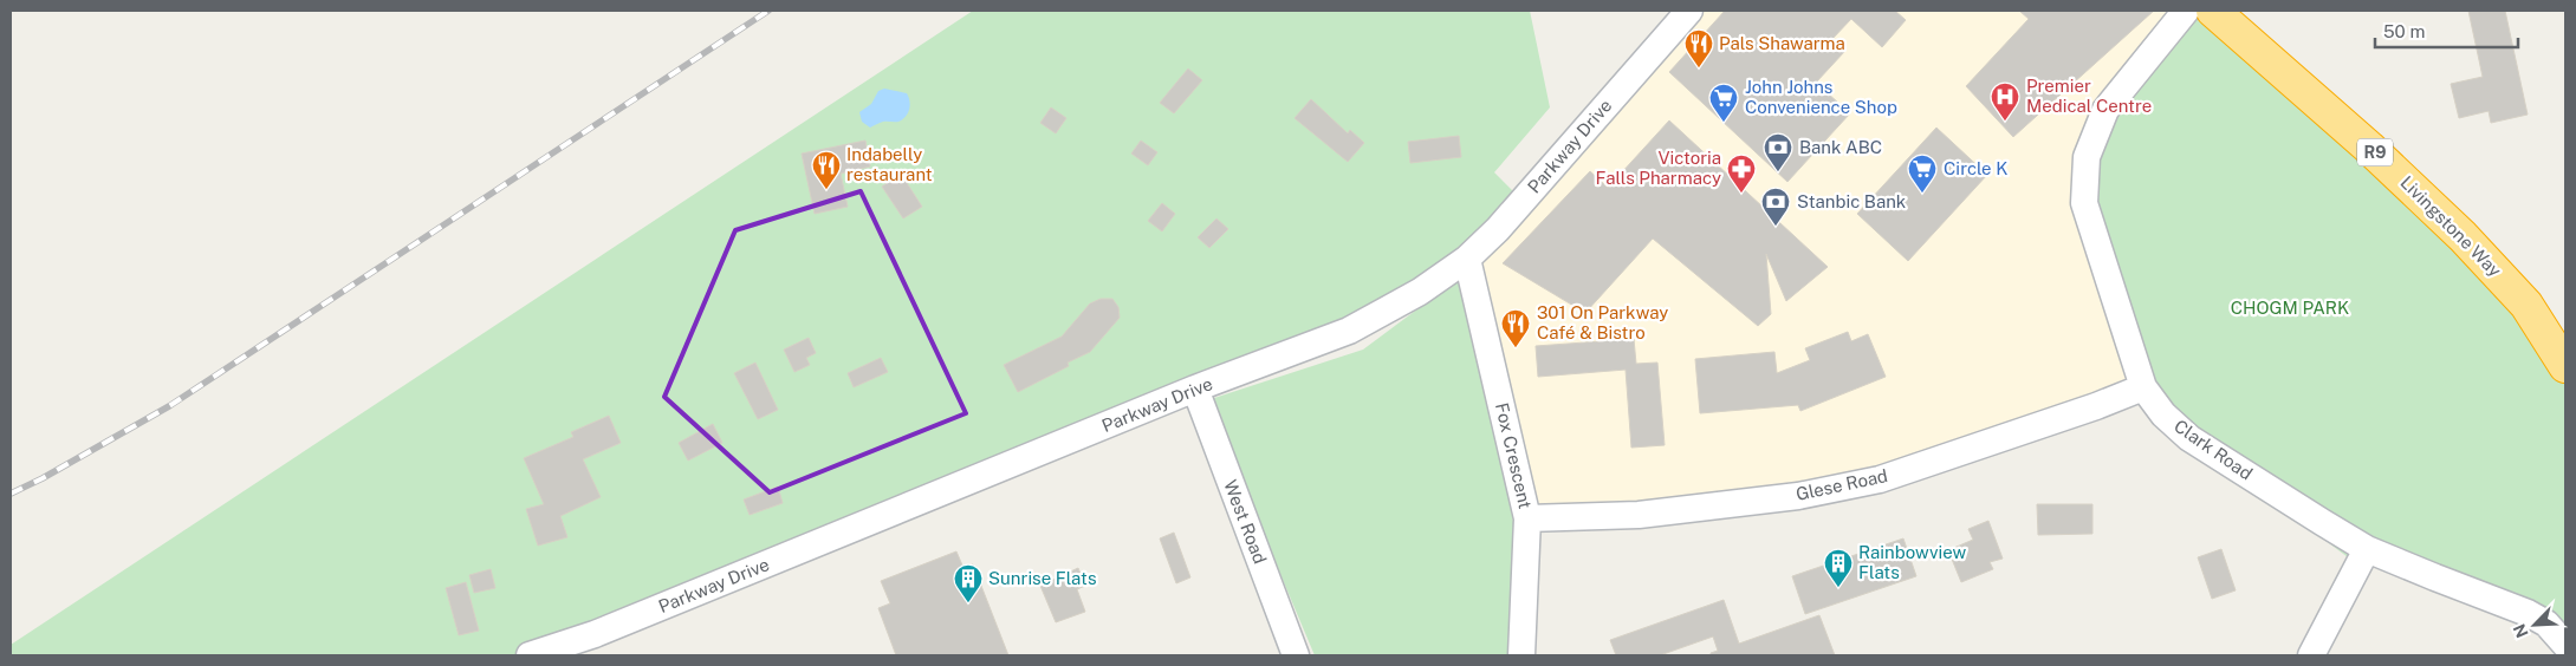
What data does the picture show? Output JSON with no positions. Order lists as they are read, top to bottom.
{
  "streets": {
    "highway": ["R9", "Livingstone Way"],
    "street": [
      "Parkway Drive",
      "Clark Road",
      "Fox Crescent",
      "Glese Road",
      "West Road"
    ]
  },
  "crossings": [
    ["Parkway Drive", "Fox Crescent"],
    ["Parkway Drive", "West Road"],
    ["Clark Road", "Glese Road"],
    ["Fox Crescent", "Glese Road"]
  ],
  "parks": ["CHOGM PARK"],
  "places": {
    "restaurant": ["Pals Shawarma", "Indabelly restaurant", "301 On Parkway Café & Bistro"],
    "hospital": ["Premier Medical Centre"],
    "supermarket": ["John Johns Convenience Shop", "Circle K"],
    "bank": ["Bank ABC", "Stanbic Bank"],
    "pharmacy": ["Victoria Falls Pharmacy"],
    "building": ["Rainbowview Flats", "Sunrise Flats"]
  },
  "scale_bar": "50 m",
  "north": "bottom left"
}
